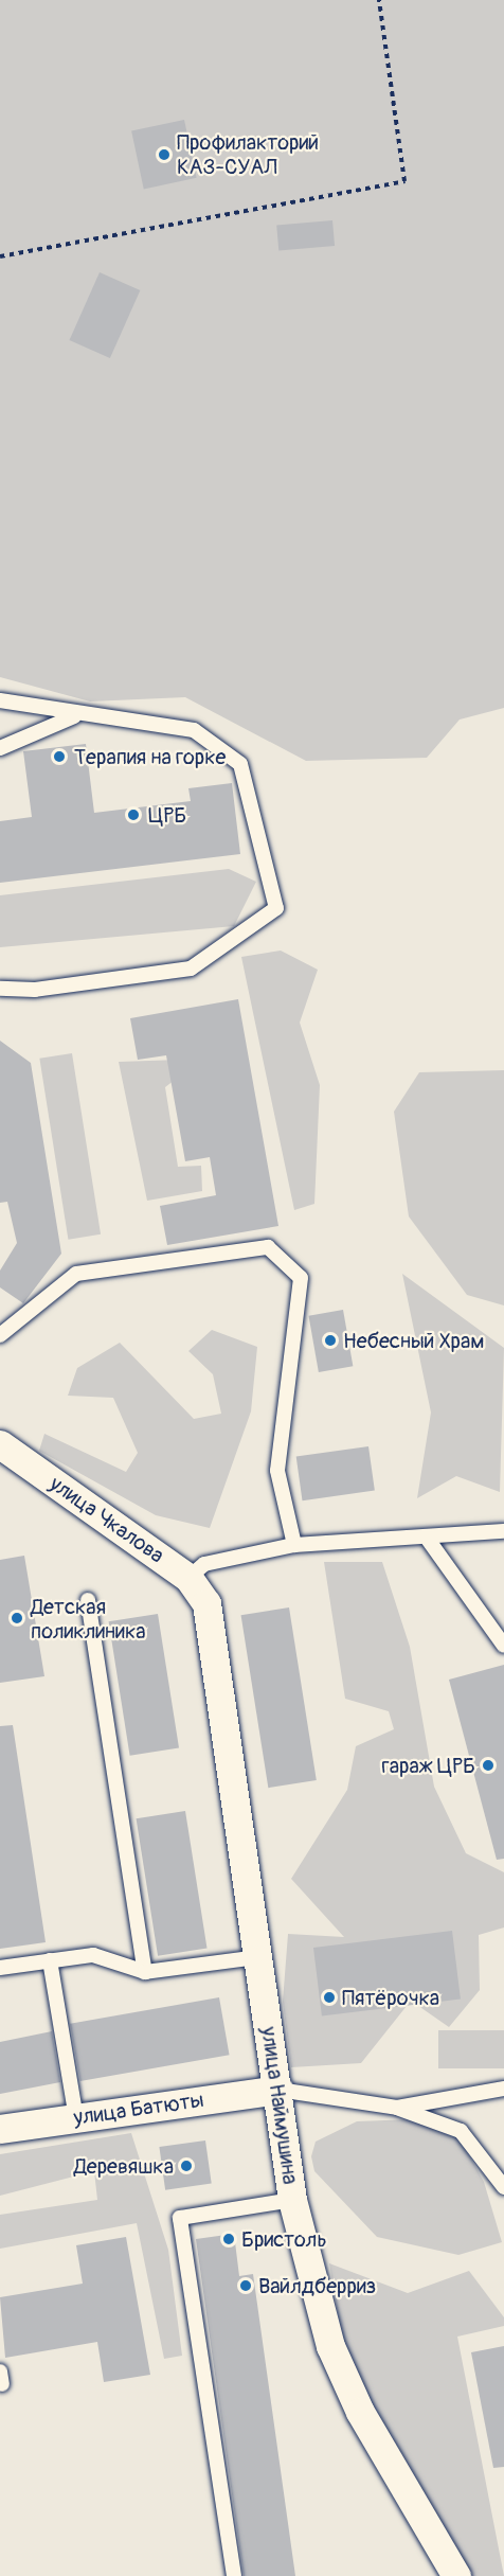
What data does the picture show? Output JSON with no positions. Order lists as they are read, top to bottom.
{
  "streets": {
    "street": ["улица Чкалова", "улица Наймушина", "улица Батюты"]
  },
  "crossings": [
    ["улица Чкалова", "улица Наймушина"],
    ["улица Наймушина", "улица Батюты"]
  ],
  "places": [
    "Профилакторий КАЗ-СУАЛ",
    "Терапия на горке",
    "ЦРБ",
    "Небесный Храм",
    "Детская поликлиника",
    "гараж ЦРБ",
    "Пятёрочка",
    "Деревяшка",
    "Бристоль",
    "Вайлдберриз"
  ]
}
